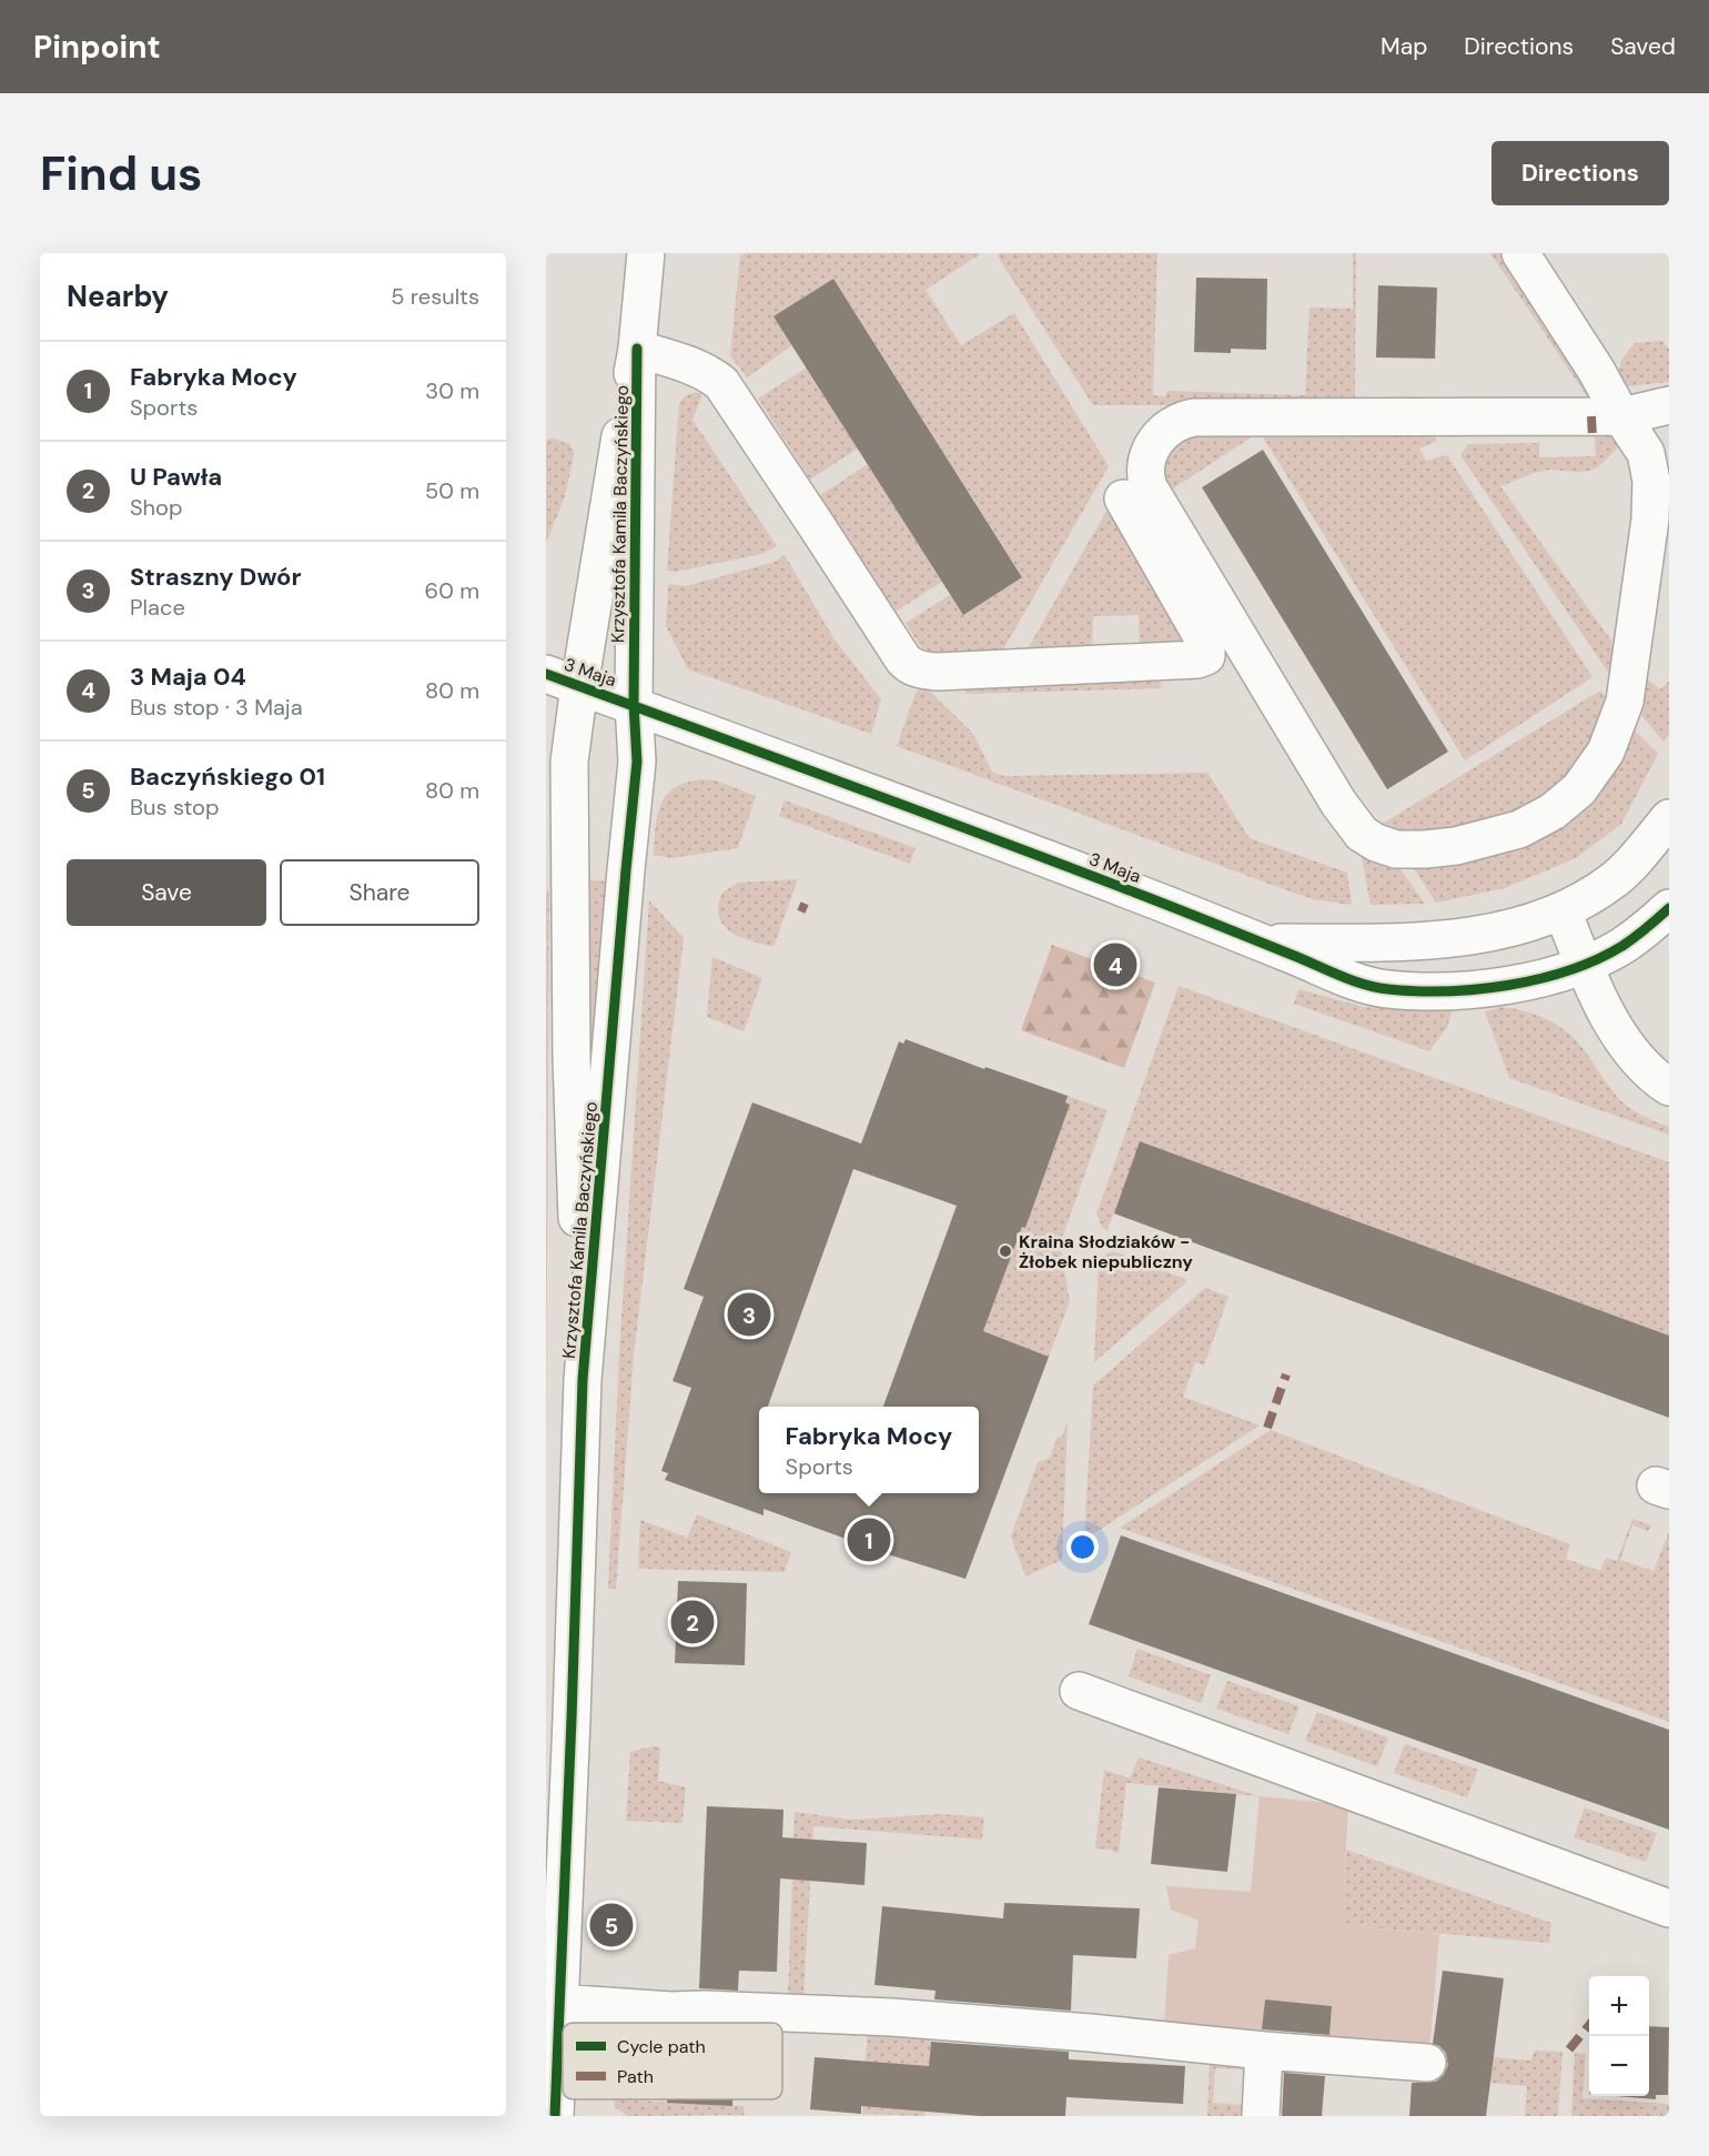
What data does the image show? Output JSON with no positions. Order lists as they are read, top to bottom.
{
  "streets": {
    "street": ["Krzysztofa Kamila Baczyńskiego", "3 Maja"]
  },
  "crossings": [
    ["Krzysztofa Kamila Baczyńskiego", "3 Maja"]
  ],
  "places": ["Kraina Słodziaków - Żłobek niepubliczny"],
  "legend": ["Cycle path", "Path"],
  "page": {
    "header": "Pinpoint",
    "nav": ["Map", "Directions", "Saved"],
    "buttons": [
      "Directions",
      ["Save", "Share"]
    ],
    "title": "Find us",
    "heading": ["Nearby", "5 results"],
    "list": [
      {
        "mark": "1",
        "name": "Fabryka Mocy",
        "note": "Sports",
        "value": "30 m"
      },
      {
        "mark": "2",
        "name": "U Pawła",
        "note": "Shop",
        "value": "50 m"
      },
      {
        "mark": "3",
        "name": "Straszny Dwór",
        "note": "Place",
        "value": "60 m"
      },
      {
        "mark": "4",
        "name": "3 Maja 04",
        "note": "Bus stop · 3 Maja",
        "value": "80 m"
      },
      {
        "mark": "5",
        "name": "Baczyńskiego 01",
        "note": "Bus stop",
        "value": "80 m"
      }
    ],
    "pins": [
      "4",
      "3",
      "1",
      "2",
      "5"
    ],
    "popup": ["Fabryka Mocy", "Sports"],
    "map_buttons": ["+", "−"]
  }
}
